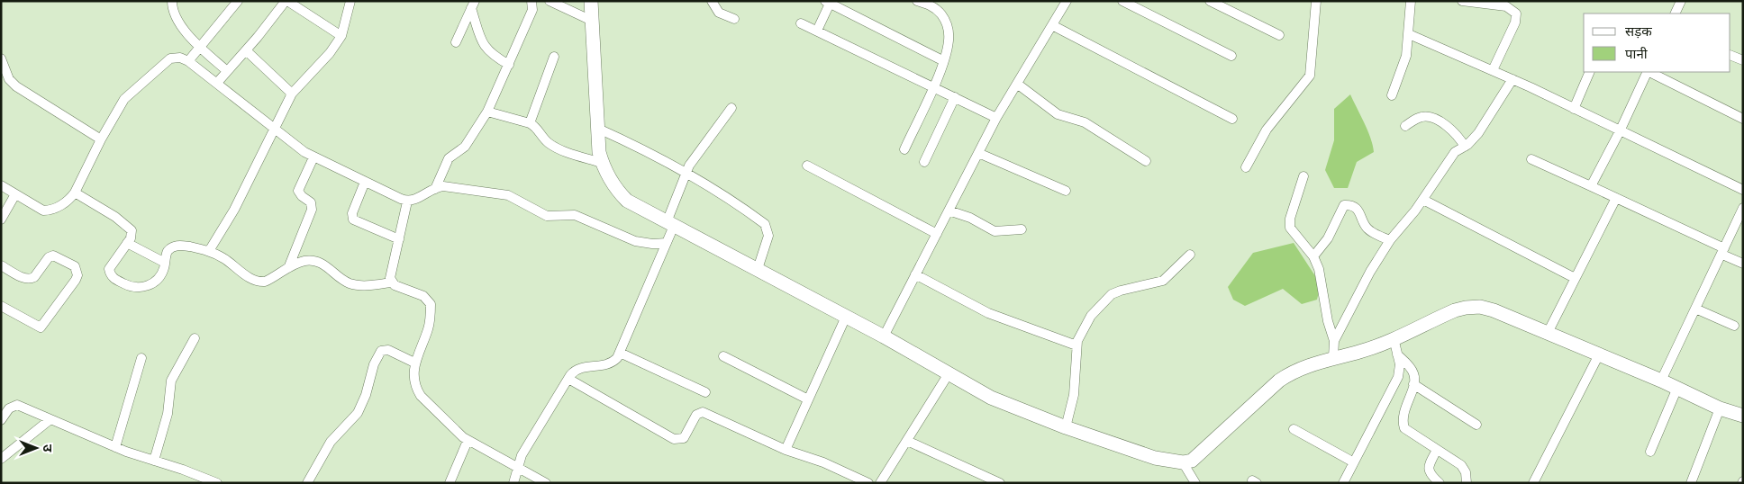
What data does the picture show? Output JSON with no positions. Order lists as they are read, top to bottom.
{
  "legend": ["सड़क", "पानी"],
  "north": "right"
}
